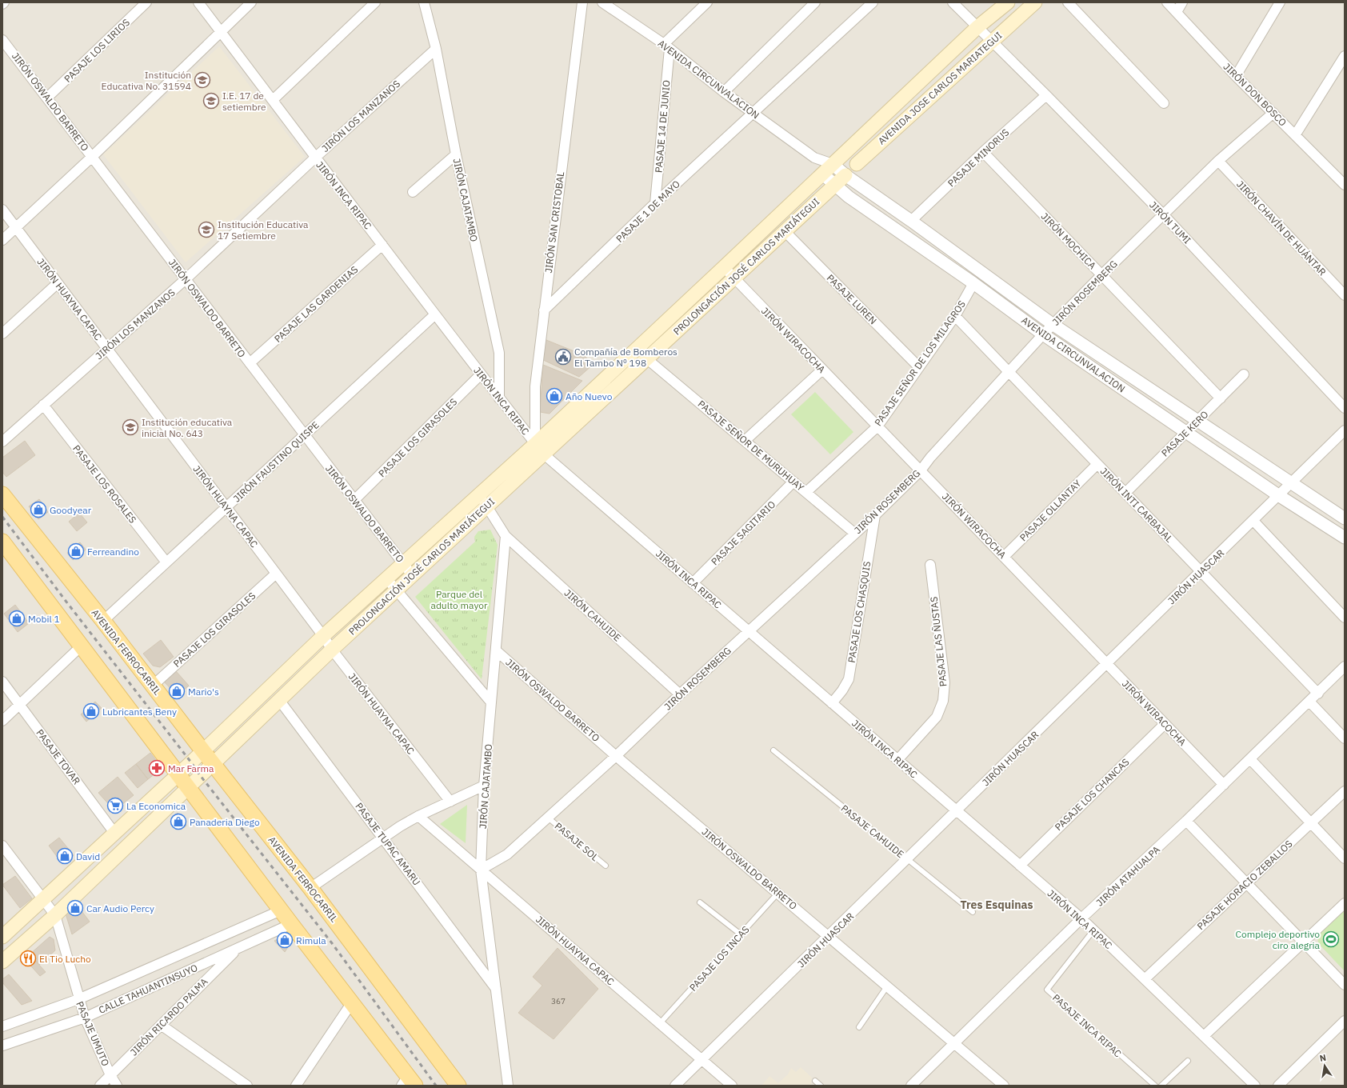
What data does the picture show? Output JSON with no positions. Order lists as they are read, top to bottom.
{
  "streets": {
    "main road": ["AVENIDA JOSE CARLOS MARIATEGUI", "PROLONGACIÓN JOSÉ CARLOS MARIÁTEGUI", "AVENIDA FERROCARRIL"],
    "street": [
      "PASAJE LOS LIRIOS",
      "AVENIDA CIRCUNVALACION",
      "JIRÓN DON BOSCO",
      "JIRÓN OSWALDO BARRETO",
      "JIRÓN LOS MANZANOS",
      "PASAJE 14 DE JUNIO",
      "PASAJE MINORUS",
      "JIRÓN INCA RIPAC",
      "JIRÓN CAJATAMBO",
      "PASAJE 1 DE MAYO",
      "JIRÓN SAN CRISTOBAL",
      "JIRÓN TUMI",
      "JIRÓN CHAVÍN DE HUÁNTAR",
      "JIRÓN MOCHICA",
      "JIRÓN ROSEMBERG",
      "JIRÓN HUAYNA CAPAC",
      "PASAJE LUREN",
      "PASAJE LAS GARDENIAS",
      "JIRÓN WIRACOCHA",
      "PASAJE SEÑOR DE LOS MILAGROS",
      "PASAJE KERO",
      "PASAJE LOS GIRASOLES",
      "PASAJE SEÑOR DE MURUHUAY",
      "JIRÓN FAUSTINO QUISPE",
      "PASAJE LOS ROSALES",
      "JIRÓN INTI CARBAJAL",
      "PASAJE OLLANTAY",
      "PASAJE SAGITARIO",
      "JIRÓN HUASCAR",
      "PASAJE LOS CHASQUIS",
      "JIRÓN CAHUIDE",
      "PASAJE LAS ÑUSTAS",
      "PASAJE TOVAR",
      "PASAJE LOS CHANCAS",
      "PASAJE TUPAC AMARU",
      "JIRÓN ATAHUALPA",
      "PASAJE HORACIO ZEBALLOS",
      "CALLE TAHUANTINSUYO",
      "JIRÓN RICARDO PALMA",
      "PASAJE UMUTO"
    ],
    "lane": [
      "PASAJE CAHUIDE",
      "PASAJE SOL",
      "PASAJE LOS INCAS",
      "PASAJE INCA RIPAC"
    ]
  },
  "crossings": [
    ["PASAJE LOS LIRIOS", "JIRÓN OSWALDO BARRETO"],
    ["AVENIDA CIRCUNVALACION", "AVENIDA JOSE CARLOS MARIATEGUI"],
    ["AVENIDA CIRCUNVALACION", "PASAJE 14 DE JUNIO"],
    ["AVENIDA CIRCUNVALACION", "PASAJE MINORUS"],
    ["AVENIDA CIRCUNVALACION", "PASAJE 1 DE MAYO"],
    ["AVENIDA CIRCUNVALACION", "PROLONGACIÓN JOSÉ CARLOS MARIÁTEGUI"],
    ["AVENIDA CIRCUNVALACION", "JIRÓN ROSEMBERG"],
    ["AVENIDA CIRCUNVALACION", "PASAJE SEÑOR DE LOS MILAGROS"],
    ["AVENIDA CIRCUNVALACION", "PASAJE KERO"],
    ["AVENIDA CIRCUNVALACION", "JIRÓN HUASCAR"],
    ["AVENIDA JOSE CARLOS MARIATEGUI", "JIRÓN TUMI"],
    ["AVENIDA JOSE CARLOS MARIATEGUI", "PROLONGACIÓN JOSÉ CARLOS MARIÁTEGUI"],
    ["JIRÓN DON BOSCO", "JIRÓN ROSEMBERG"],
    ["JIRÓN OSWALDO BARRETO", "JIRÓN LOS MANZANOS"],
    ["JIRÓN OSWALDO BARRETO", "JIRÓN CAJATAMBO"],
    ["JIRÓN OSWALDO BARRETO", "PROLONGACIÓN JOSÉ CARLOS MARIÁTEGUI"],
    ["JIRÓN OSWALDO BARRETO", "JIRÓN ROSEMBERG"],
    ["JIRÓN OSWALDO BARRETO", "PASAJE LAS GARDENIAS"],
    ["JIRÓN OSWALDO BARRETO", "PASAJE LOS GIRASOLES"],
    ["JIRÓN OSWALDO BARRETO", "JIRÓN FAUSTINO QUISPE"],
    ["JIRÓN OSWALDO BARRETO", "JIRÓN HUASCAR"],
    ["JIRÓN OSWALDO BARRETO", "JIRÓN ATAHUALPA"],
    ["JIRÓN OSWALDO BARRETO", "PASAJE LOS INCAS"],
    ["JIRÓN LOS MANZANOS", "JIRÓN INCA RIPAC"],
    ["JIRÓN LOS MANZANOS", "JIRÓN CAJATAMBO"],
    ["JIRÓN LOS MANZANOS", "JIRÓN HUAYNA CAPAC"],
    ["JIRÓN LOS MANZANOS", "PASAJE LOS ROSALES"],
    ["PASAJE 14 DE JUNIO", "PASAJE 1 DE MAYO"],
    ["PASAJE MINORUS", "JIRÓN TUMI"],
    ["PASAJE MINORUS", "JIRÓN MOCHICA"],
    ["JIRÓN INCA RIPAC", "JIRÓN CAJATAMBO"],
    ["JIRÓN INCA RIPAC", "JIRÓN SAN CRISTOBAL"],
    ["JIRÓN INCA RIPAC", "PROLONGACIÓN JOSÉ CARLOS MARIÁTEGUI"],
    ["JIRÓN INCA RIPAC", "JIRÓN ROSEMBERG"],
    ["JIRÓN INCA RIPAC", "PASAJE LAS GARDENIAS"],
    ["JIRÓN INCA RIPAC", "PASAJE LOS GIRASOLES"],
    ["JIRÓN INCA RIPAC", "JIRÓN FAUSTINO QUISPE"],
    ["JIRÓN INCA RIPAC", "PASAJE SAGITARIO"],
    ["JIRÓN INCA RIPAC", "JIRÓN HUASCAR"],
    ["JIRÓN INCA RIPAC", "PASAJE LOS CHASQUIS"],
    ["JIRÓN INCA RIPAC", "PASAJE LAS ÑUSTAS"],
    ["JIRÓN INCA RIPAC", "PASAJE LOS CHANCAS"],
    ["JIRÓN INCA RIPAC", "JIRÓN ATAHUALPA"],
    ["JIRÓN INCA RIPAC", "PASAJE HORACIO ZEBALLOS"],
    ["JIRÓN INCA RIPAC", "PASAJE INCA RIPAC"],
    ["JIRÓN CAJATAMBO", "JIRÓN ROSEMBERG"],
    ["JIRÓN CAJATAMBO", "JIRÓN HUAYNA CAPAC"],
    ["JIRÓN CAJATAMBO", "JIRÓN CAHUIDE"],
    ["JIRÓN CAJATAMBO", "PASAJE TUPAC AMARU"],
    ["PASAJE 1 DE MAYO", "JIRÓN SAN CRISTOBAL"],
    ["JIRÓN SAN CRISTOBAL", "PROLONGACIÓN JOSÉ CARLOS MARIÁTEGUI"],
    ["JIRÓN TUMI", "JIRÓN ROSEMBERG"],
    ["JIRÓN CHAVÍN DE HUÁNTAR", "JIRÓN ROSEMBERG"],
    ["JIRÓN MOCHICA", "JIRÓN ROSEMBERG"],
    ["JIRÓN MOCHICA", "PASAJE KERO"],
    ["PROLONGACIÓN JOSÉ CARLOS MARIÁTEGUI", "JIRÓN HUAYNA CAPAC"],
    ["PROLONGACIÓN JOSÉ CARLOS MARIÁTEGUI", "PASAJE LUREN"],
    ["PROLONGACIÓN JOSÉ CARLOS MARIÁTEGUI", "JIRÓN WIRACOCHA"],
    ["PROLONGACIÓN JOSÉ CARLOS MARIÁTEGUI", "PASAJE SEÑOR DE MURUHUAY"],
    ["PROLONGACIÓN JOSÉ CARLOS MARIÁTEGUI", "AVENIDA FERROCARRIL"],
    ["PROLONGACIÓN JOSÉ CARLOS MARIÁTEGUI", "PASAJE TOVAR"],
    ["PROLONGACIÓN JOSÉ CARLOS MARIÁTEGUI", "PASAJE TUPAC AMARU"],
    ["PROLONGACIÓN JOSÉ CARLOS MARIÁTEGUI", "PASAJE UMUTO"],
    ["JIRÓN ROSEMBERG", "JIRÓN HUAYNA CAPAC"],
    ["JIRÓN ROSEMBERG", "JIRÓN WIRACOCHA"],
    ["JIRÓN ROSEMBERG", "PASAJE SEÑOR DE MURUHUAY"],
    ["JIRÓN ROSEMBERG", "JIRÓN INTI CARBAJAL"],
    ["JIRÓN ROSEMBERG", "PASAJE LOS CHASQUIS"],
    ["JIRÓN ROSEMBERG", "JIRÓN CAHUIDE"],
    ["JIRÓN ROSEMBERG", "PASAJE SOL"],
    ["JIRÓN HUAYNA CAPAC", "PASAJE LOS GIRASOLES"],
    ["JIRÓN HUAYNA CAPAC", "JIRÓN FAUSTINO QUISPE"],
    ["JIRÓN HUAYNA CAPAC", "JIRÓN HUASCAR"],
    ["JIRÓN HUAYNA CAPAC", "PASAJE LOS INCAS"],
    ["PASAJE LUREN", "PASAJE SEÑOR DE LOS MILAGROS"],
    ["JIRÓN WIRACOCHA", "PASAJE SEÑOR DE LOS MILAGROS"],
    ["JIRÓN WIRACOCHA", "PASAJE OLLANTAY"],
    ["JIRÓN WIRACOCHA", "JIRÓN HUASCAR"],
    ["JIRÓN WIRACOCHA", "PASAJE LOS CHANCAS"],
    ["JIRÓN WIRACOCHA", "JIRÓN ATAHUALPA"],
    ["PASAJE SEÑOR DE LOS MILAGROS", "PASAJE SEÑOR DE MURUHUAY"],
    ["PASAJE SEÑOR DE LOS MILAGROS", "JIRÓN INTI CARBAJAL"],
    ["PASAJE KERO", "JIRÓN INTI CARBAJAL"],
    ["PASAJE LOS GIRASOLES", "AVENIDA FERROCARRIL"],
    ["PASAJE SEÑOR DE MURUHUAY", "PASAJE SAGITARIO"],
    ["JIRÓN FAUSTINO QUISPE", "PASAJE LOS ROSALES"],
    ["JIRÓN FAUSTINO QUISPE", "AVENIDA FERROCARRIL"],
    ["JIRÓN INTI CARBAJAL", "PASAJE OLLANTAY"],
    ["JIRÓN INTI CARBAJAL", "JIRÓN HUASCAR"],
    ["JIRÓN INTI CARBAJAL", "JIRÓN ATAHUALPA"],
    ["JIRÓN HUASCAR", "PASAJE CAHUIDE"],
    ["CALLE TAHUANTINSUYO", "JIRÓN RICARDO PALMA"],
    ["CALLE TAHUANTINSUYO", "PASAJE UMUTO"],
    ["JIRÓN RICARDO PALMA", "PASAJE UMUTO"]
  ],
  "districts": ["Tres Esquinas"],
  "parks": ["Parque del adulto mayor"],
  "places": {
    "school or university": [
      "Institución Educativa No. 31594",
      "I.E. 17 de setiembre",
      "Institución Educativa 17 Setiembre",
      "Institución educativa inicial No. 643"
    ],
    "public building": ["Compañía de Bomberos El Tambo Nº 198"],
    "shop": [
      "Año Nuevo",
      "Goodyear",
      "Ferreandino",
      "Mobil 1",
      "Mario's",
      "Lubricantes Beny",
      "Panaderia Diego",
      "David",
      "Car Audio Percy",
      "Rimula"
    ],
    "pharmacy": ["Mar Farma"],
    "supermarket": ["La Economica"],
    "sports": ["Complejo deportivo ciro alegria"],
    "restaurant": ["El Tio Lucho"]
  },
  "house_numbers": ["367"],
  "north": "top"
}
